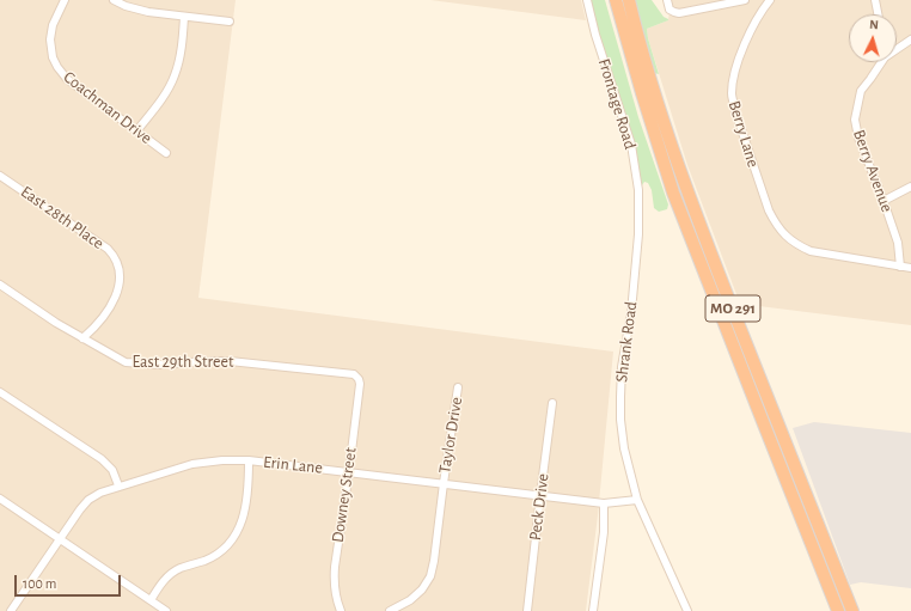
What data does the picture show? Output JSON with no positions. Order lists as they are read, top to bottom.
{
  "streets": {
    "highway": ["MO 291"],
    "street": [
      "Frontage Road",
      "Coachman Drive",
      "Berry Lane",
      "Berry Avenue",
      "East 28th Place",
      "Shrank Road",
      "East 29th Street",
      "Taylor Drive",
      "Erin Lane",
      "Downey Street",
      "Peck Drive"
    ]
  },
  "crossings": [
    ["Frontage Road", "Shrank Road"],
    ["Berry Lane", "Berry Avenue"],
    ["East 28th Place", "East 29th Street"],
    ["Shrank Road", "Erin Lane"],
    ["East 29th Street", "Downey Street"],
    ["Taylor Drive", "Erin Lane"],
    ["Erin Lane", "Downey Street"],
    ["Erin Lane", "Peck Drive"]
  ],
  "scale_bar": "100 m",
  "north": "top"
}
